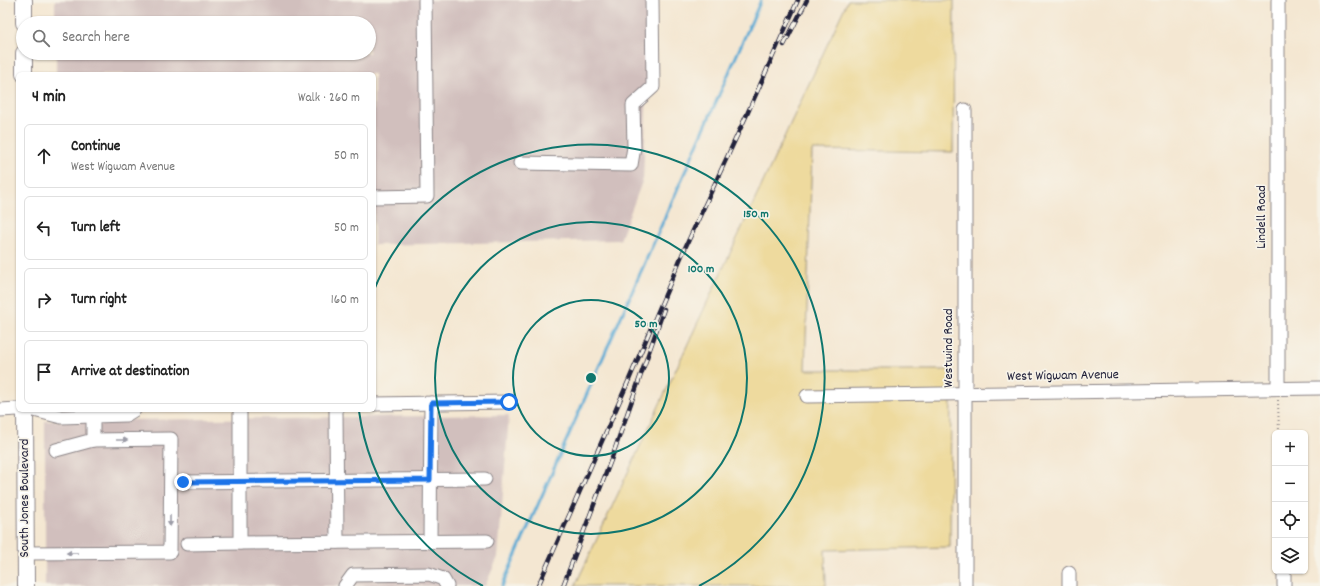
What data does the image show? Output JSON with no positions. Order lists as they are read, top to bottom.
{
  "streets": {
    "main road": ["South Jones Boulevard"],
    "street": ["Lindell Road", "Westwind Road", "West Wigwam Avenue"]
  },
  "crossings": [
    ["Lindell Road", "West Wigwam Avenue"],
    ["Westwind Road", "West Wigwam Avenue"]
  ],
  "page": {
    "search": "Search here",
    "heading": ["4 min", "Walk · 260 m"],
    "list": [
      ["Continue", "West Wigwam Avenue", "50 m"],
      ["Turn left", "50 m"],
      ["Turn right", "160 m"],
      "Arrive at destination"
    ],
    "map_buttons": ["+", "−"]
  },
  "rings": ["150 m", "100 m", "50 m"]
}
